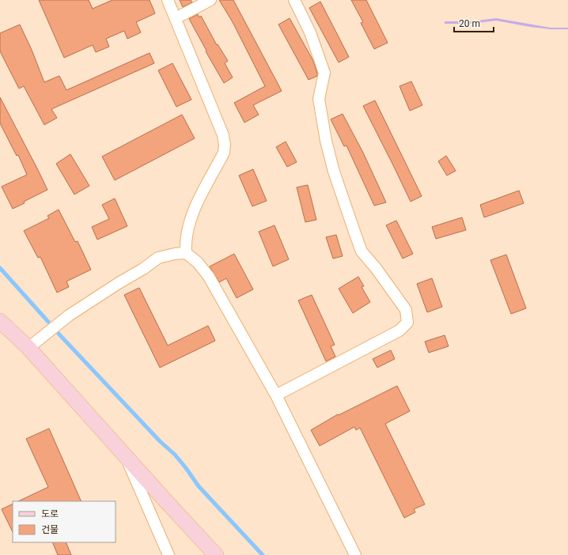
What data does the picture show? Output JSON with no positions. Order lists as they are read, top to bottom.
{
  "legend": ["도로", "건물"],
  "scale_bar": "20 m"
}
